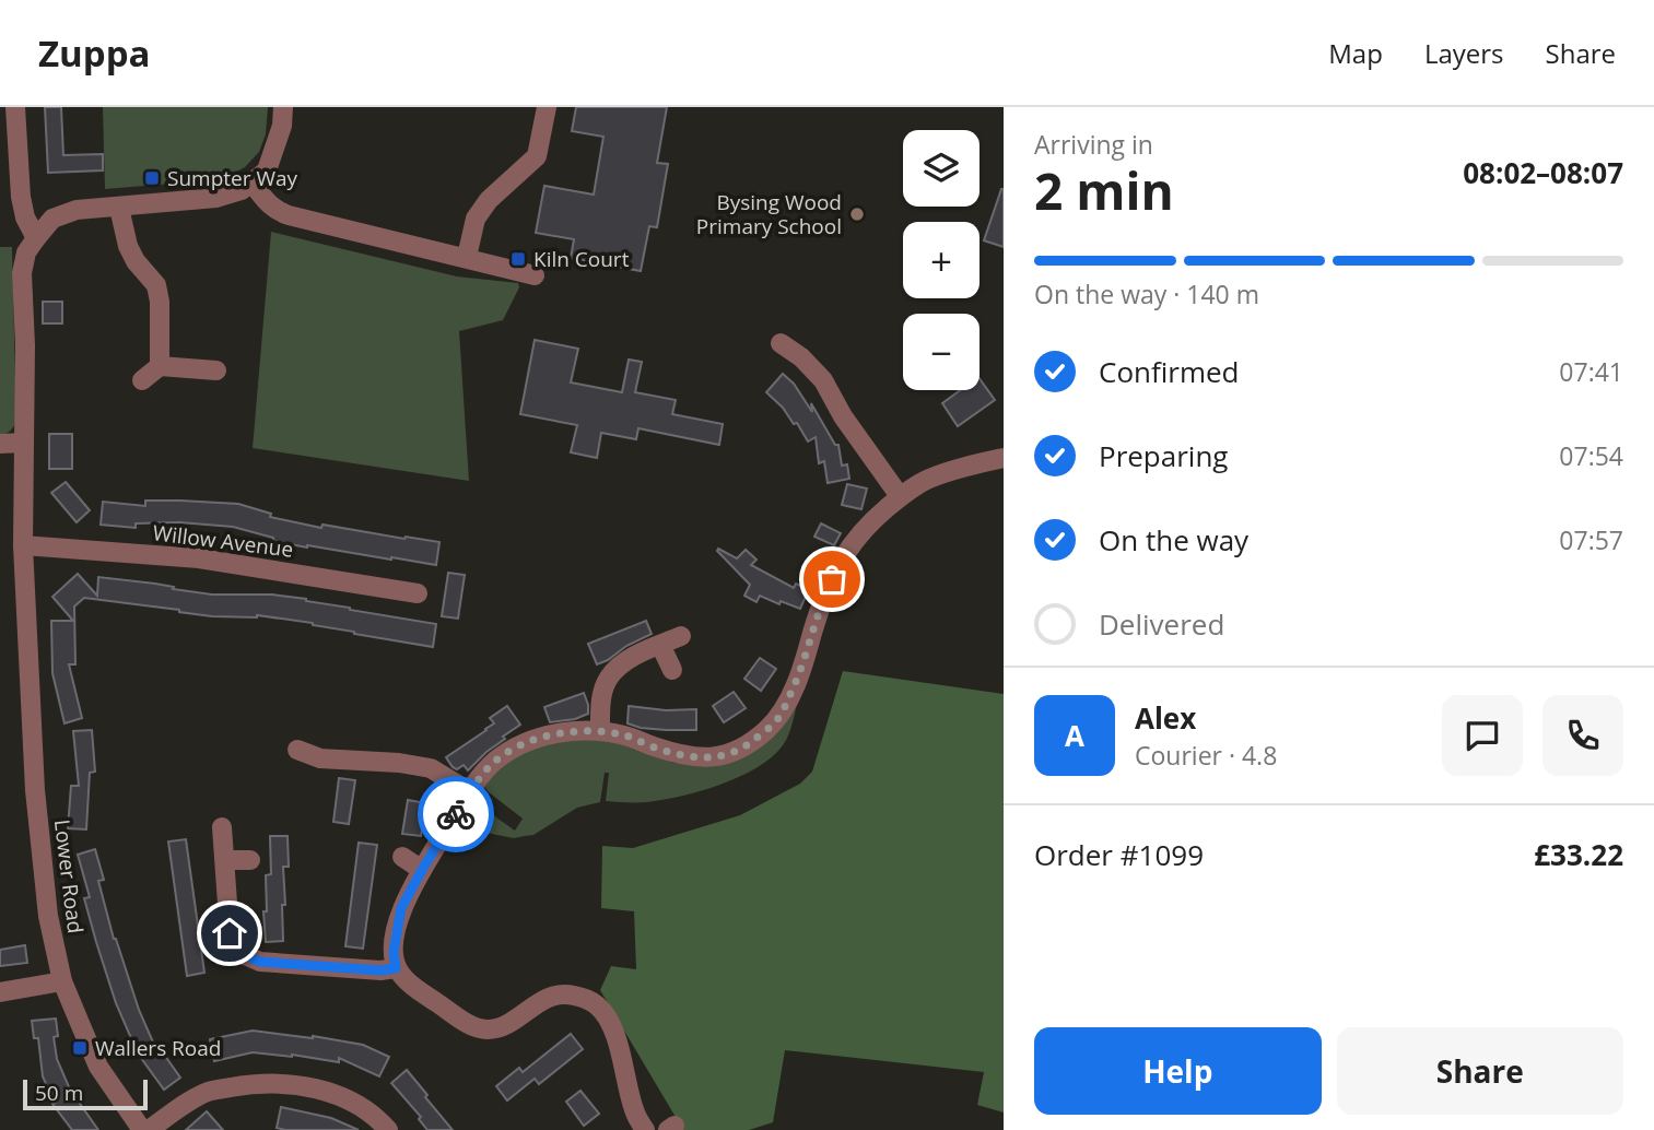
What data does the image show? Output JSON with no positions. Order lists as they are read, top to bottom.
{
  "streets": {
    "street": ["Willow Avenue", "Lower Road"]
  },
  "crossings": [
    ["Willow Avenue", "Lower Road"]
  ],
  "places": {
    "transit": ["Sumpter Way", "Kiln Court", "Wallers Road"],
    "other": ["Bysing Wood Primary School"]
  },
  "scale_bar": "50 m",
  "page": {
    "header": "Zuppa",
    "nav": ["Map", "Layers", "Share"],
    "heading": ["2 min", "Arriving in", "08:02–08:07"],
    "panel": [
      "Alex",
      "Courier · 4.8",
      "Order #1099",
      "£33.22"
    ],
    "map_buttons": ["+", "−"],
    "bar": "On the way · 140 m",
    "list": [
      ["Confirmed", "07:41"],
      ["Preparing", "07:54"],
      ["On the way", "07:57"],
      "Delivered"
    ],
    "round": "A",
    "buttons": ["Help", "Share"],
    "scale": "50 m"
  }
}
